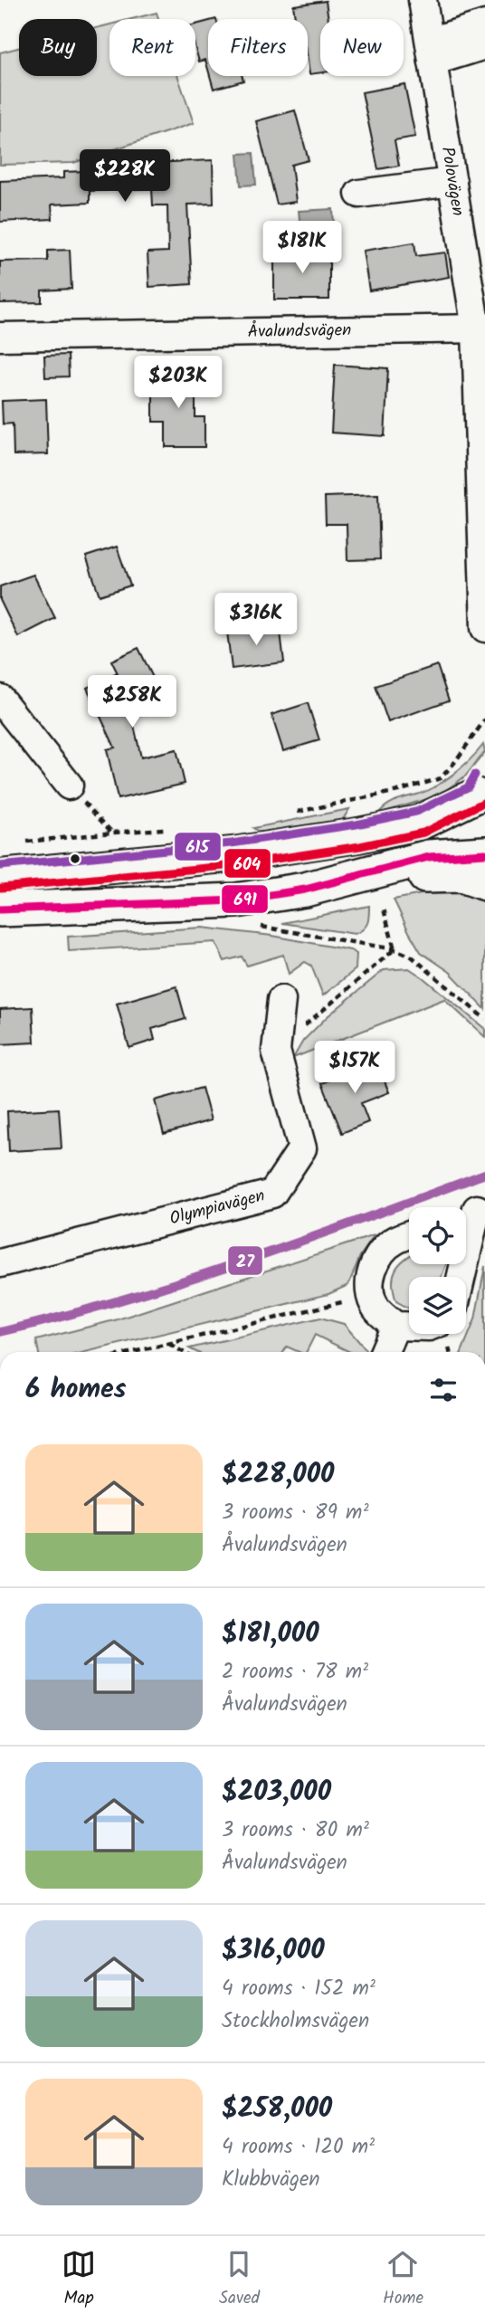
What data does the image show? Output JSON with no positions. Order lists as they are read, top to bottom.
{
  "streets": {
    "street": ["Polovägen", "Åvalundsvägen", "Olympiavägen"]
  },
  "crossings": [
    ["Polovägen", "Åvalundsvägen"]
  ],
  "lines": [
    "transit line 615",
    "transit line 604",
    "transit line 691",
    "transit line 27"
  ],
  "page": {
    "chip": [
      "Buy",
      "Rent",
      "Filters",
      "New"
    ],
    "price": [
      "$228K",
      "$181K",
      "$203K",
      "$316K",
      "$258K",
      "$157K"
    ],
    "heading": "6 homes",
    "list": [
      {
        "name": "$228,000",
        "note": "3 rooms · 89 m² · Åvalundsvägen"
      },
      {
        "name": "$181,000",
        "note": "2 rooms · 78 m² · Åvalundsvägen"
      },
      {
        "name": "$203,000",
        "note": "3 rooms · 80 m² · Åvalundsvägen"
      },
      {
        "name": "$316,000",
        "note": "4 rooms · 152 m² · Stockholmsvägen"
      },
      {
        "name": "$258,000",
        "note": "4 rooms · 120 m² · Klubbvägen"
      }
    ],
    "tabs": ["Map", "Saved", "Home"]
  }
}
